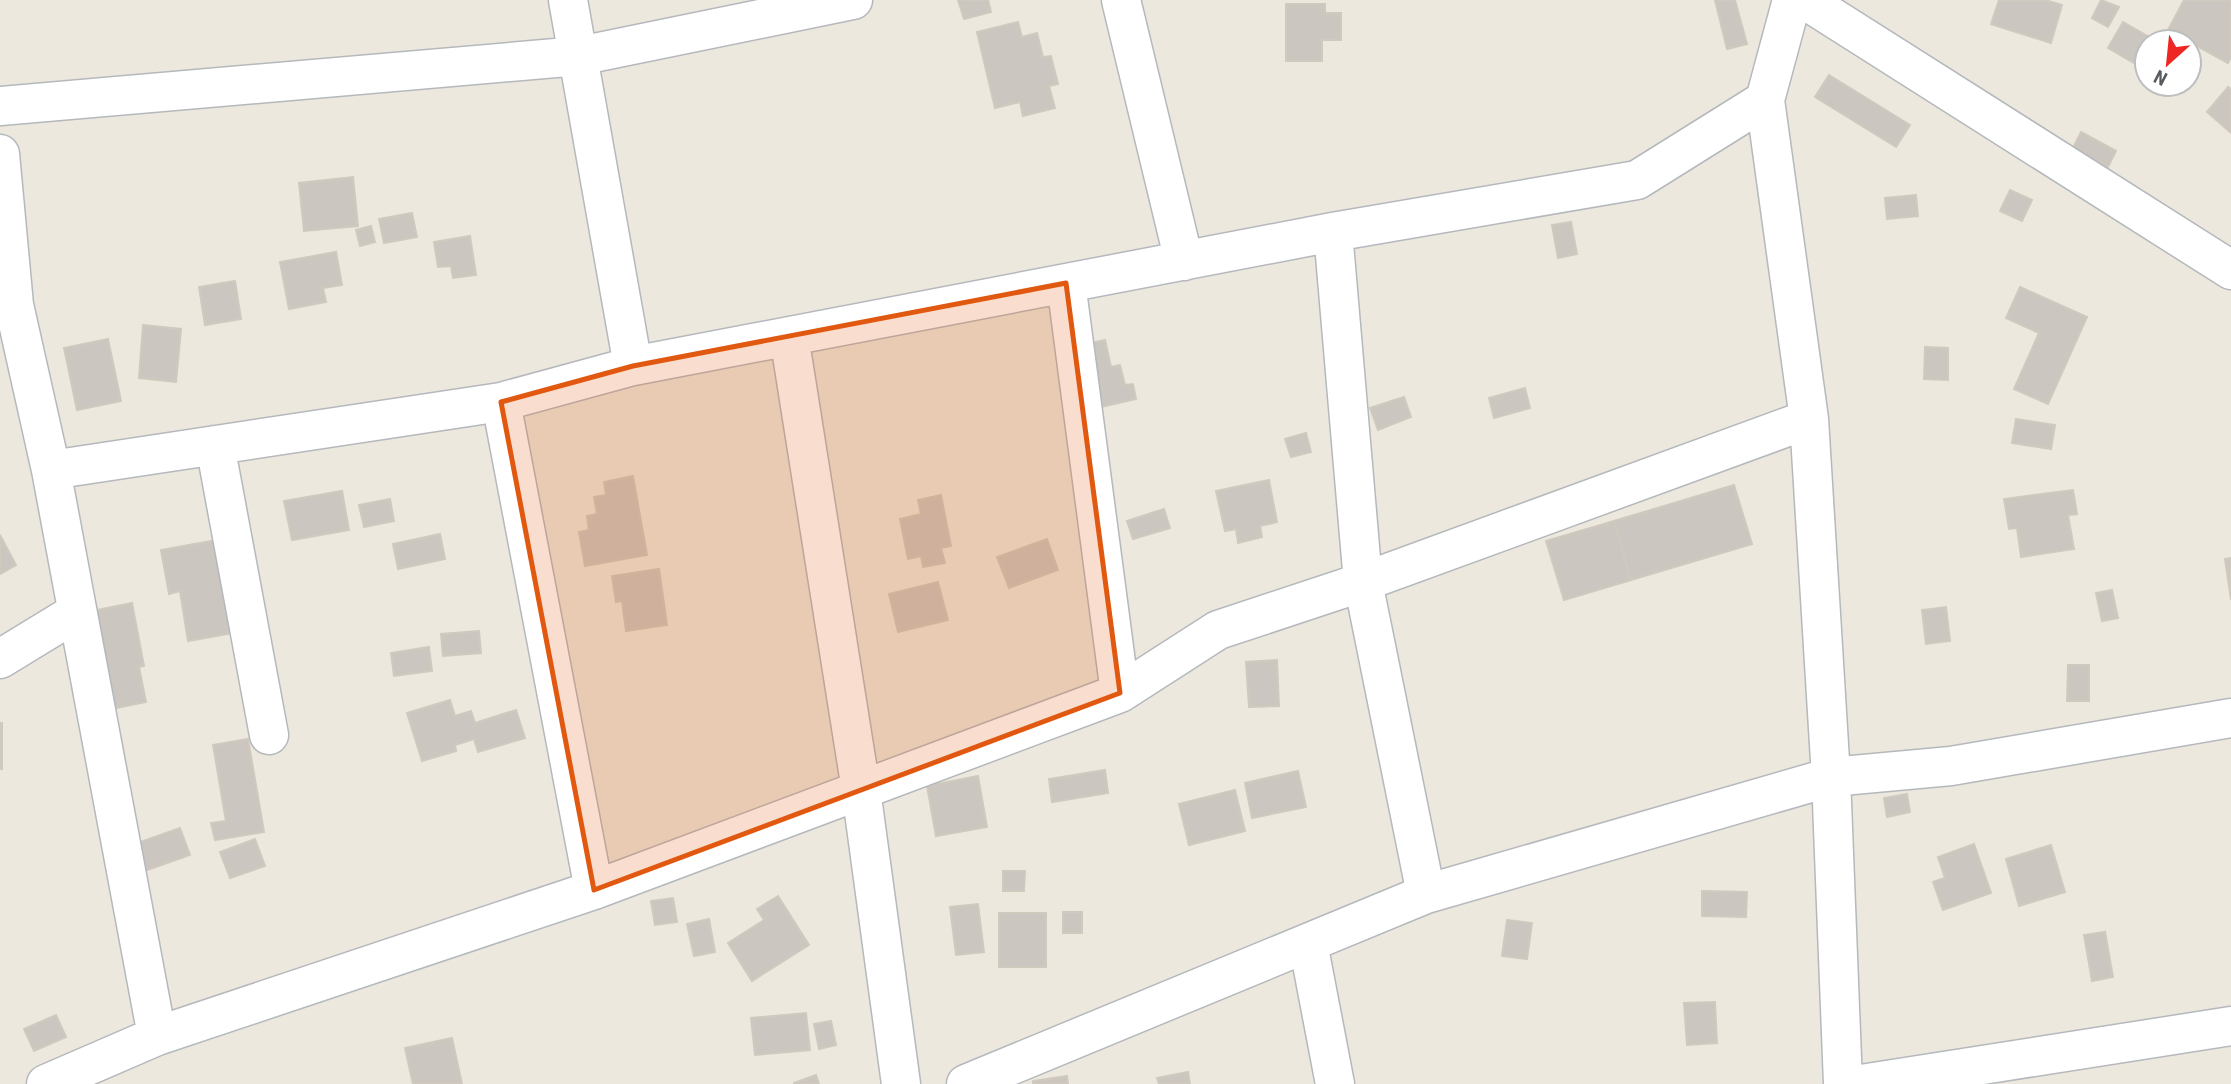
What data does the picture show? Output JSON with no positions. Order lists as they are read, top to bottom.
{
  "north": "bottom left"
}
